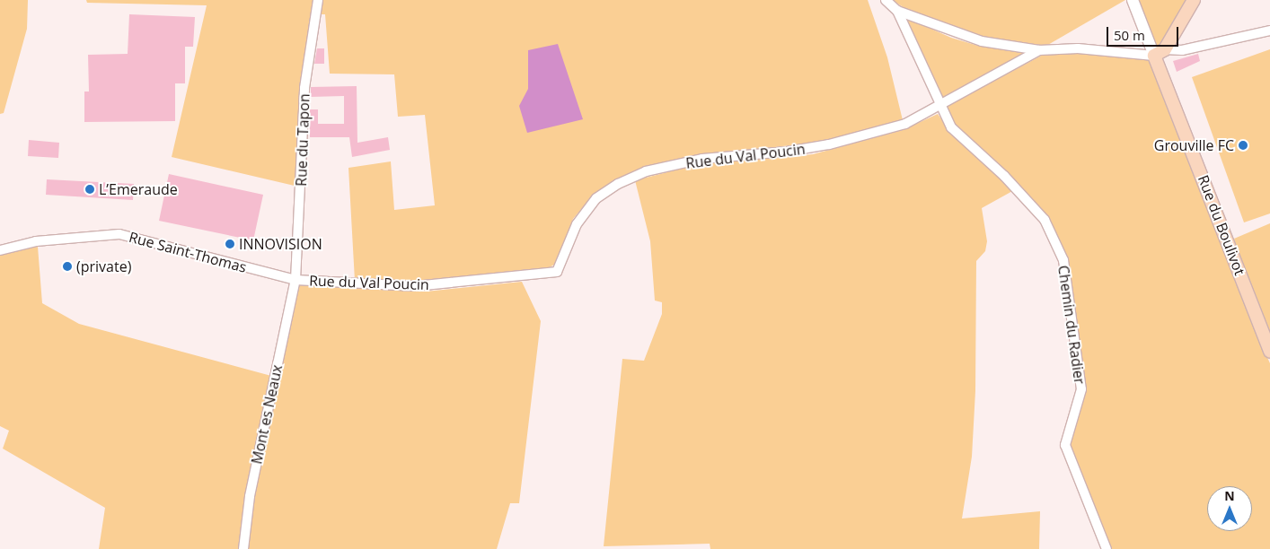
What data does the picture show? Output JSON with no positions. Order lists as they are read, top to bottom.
{
  "streets": {
    "main road": ["Rue du Boulivot"],
    "street": [
      "Rue du Tapon",
      "Rue du Val Poucin",
      "Rue Saint-Thomas",
      "Chemin du Radier",
      "Mont es Neaux"
    ]
  },
  "crossings": [
    ["Rue du Tapon", "Rue du Val Poucin"],
    ["Rue du Tapon", "Rue Saint-Thomas"],
    ["Rue du Tapon", "Mont es Neaux"],
    ["Rue du Val Poucin", "Rue Saint-Thomas"],
    ["Rue du Val Poucin", "Chemin du Radier"],
    ["Rue du Val Poucin", "Mont es Neaux"],
    ["Rue Saint-Thomas", "Mont es Neaux"]
  ],
  "places": [
    "Grouville FC",
    "L’Emeraude",
    "INNOVISION",
    "(private)"
  ],
  "scale_bar": "50 m",
  "north": "top"
}
